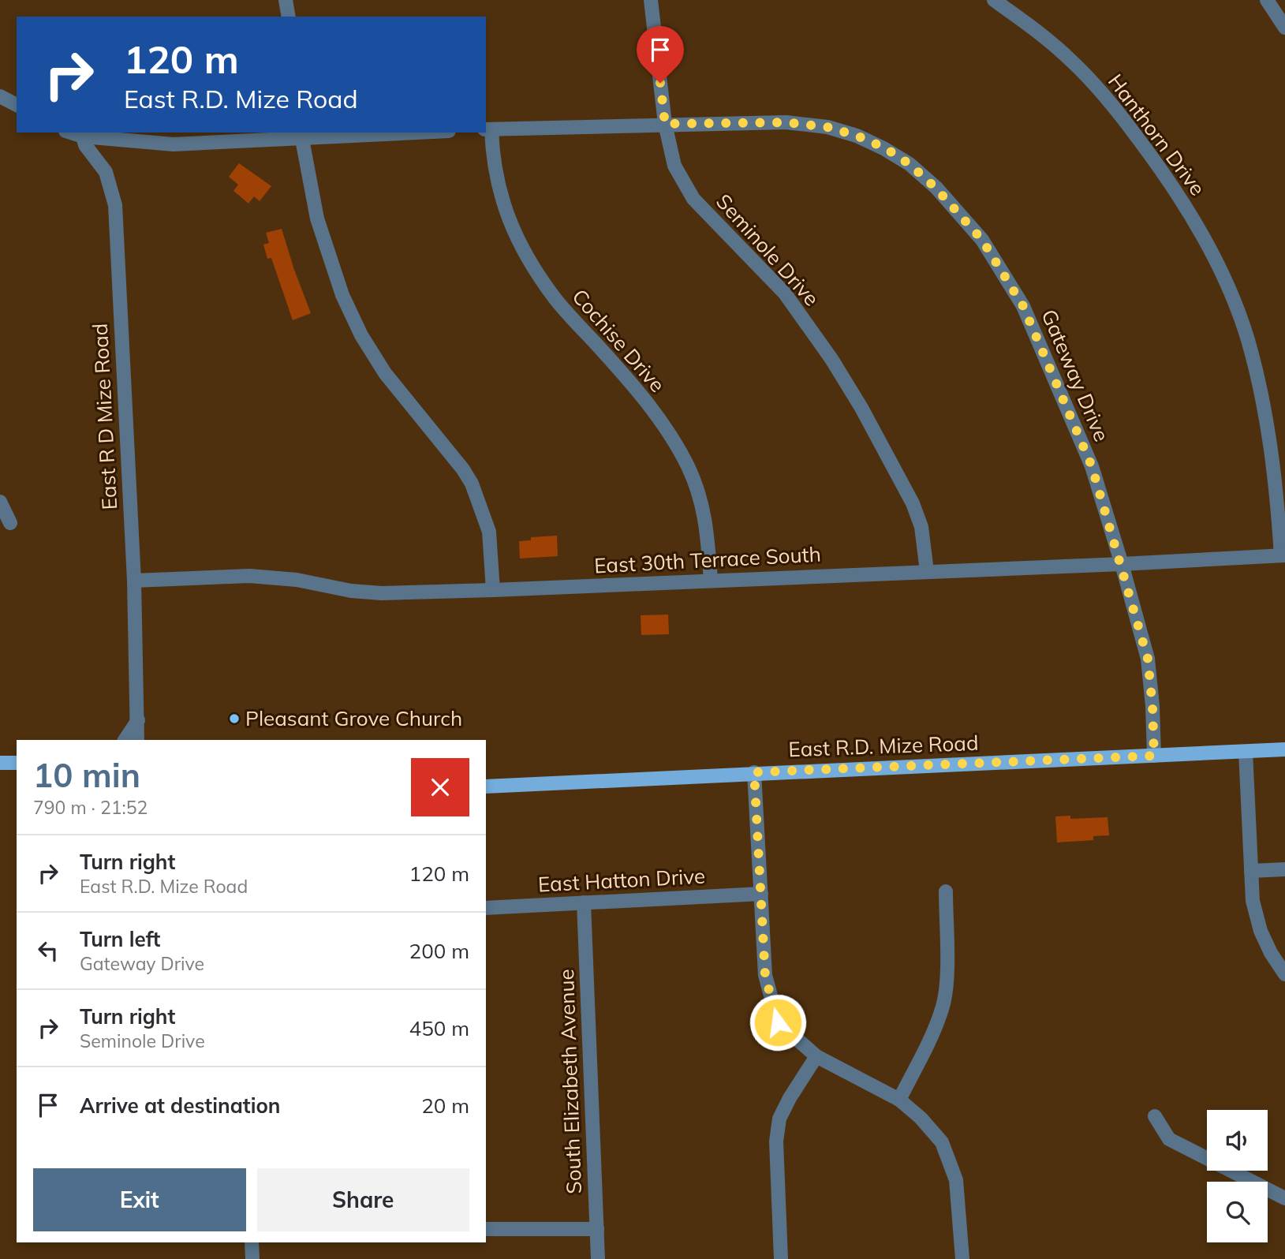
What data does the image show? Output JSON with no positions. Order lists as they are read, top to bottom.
{
  "streets": {
    "main road": ["East R.D. Mize Road"],
    "street": [
      "Hanthorn Drive",
      "Seminole Drive",
      "Cochise Drive",
      "Gateway Drive",
      "East R D Mize Road",
      "East 30th Terrace South",
      "East Hatton Drive",
      "South Elizabeth Avenue"
    ]
  },
  "crossings": [
    ["Hanthorn Drive", "East 30th Terrace South"],
    ["Seminole Drive", "Gateway Drive"],
    ["Seminole Drive", "East 30th Terrace South"],
    ["Cochise Drive", "Gateway Drive"],
    ["Cochise Drive", "East 30th Terrace South"],
    ["Gateway Drive", "East 30th Terrace South"],
    ["Gateway Drive", "East R.D. Mize Road"],
    ["East R D Mize Road", "East 30th Terrace South"],
    ["East Hatton Drive", "South Elizabeth Avenue"]
  ],
  "places": ["Pleasant Grove Church"],
  "page": {
    "turn": ["120 m", "East R.D. Mize Road"],
    "heading": ["10 min", "790 m · 21:52"],
    "list": [
      {
        "name": "Turn right",
        "note": "East R.D. Mize Road",
        "value": "120 m"
      },
      {
        "name": "Turn left",
        "note": "Gateway Drive",
        "value": "200 m"
      },
      {
        "name": "Turn right",
        "note": "Seminole Drive",
        "value": "450 m"
      },
      {
        "name": "Arrive at destination",
        "value": "20 m"
      }
    ],
    "buttons": ["Exit", "Share"]
  }
}
